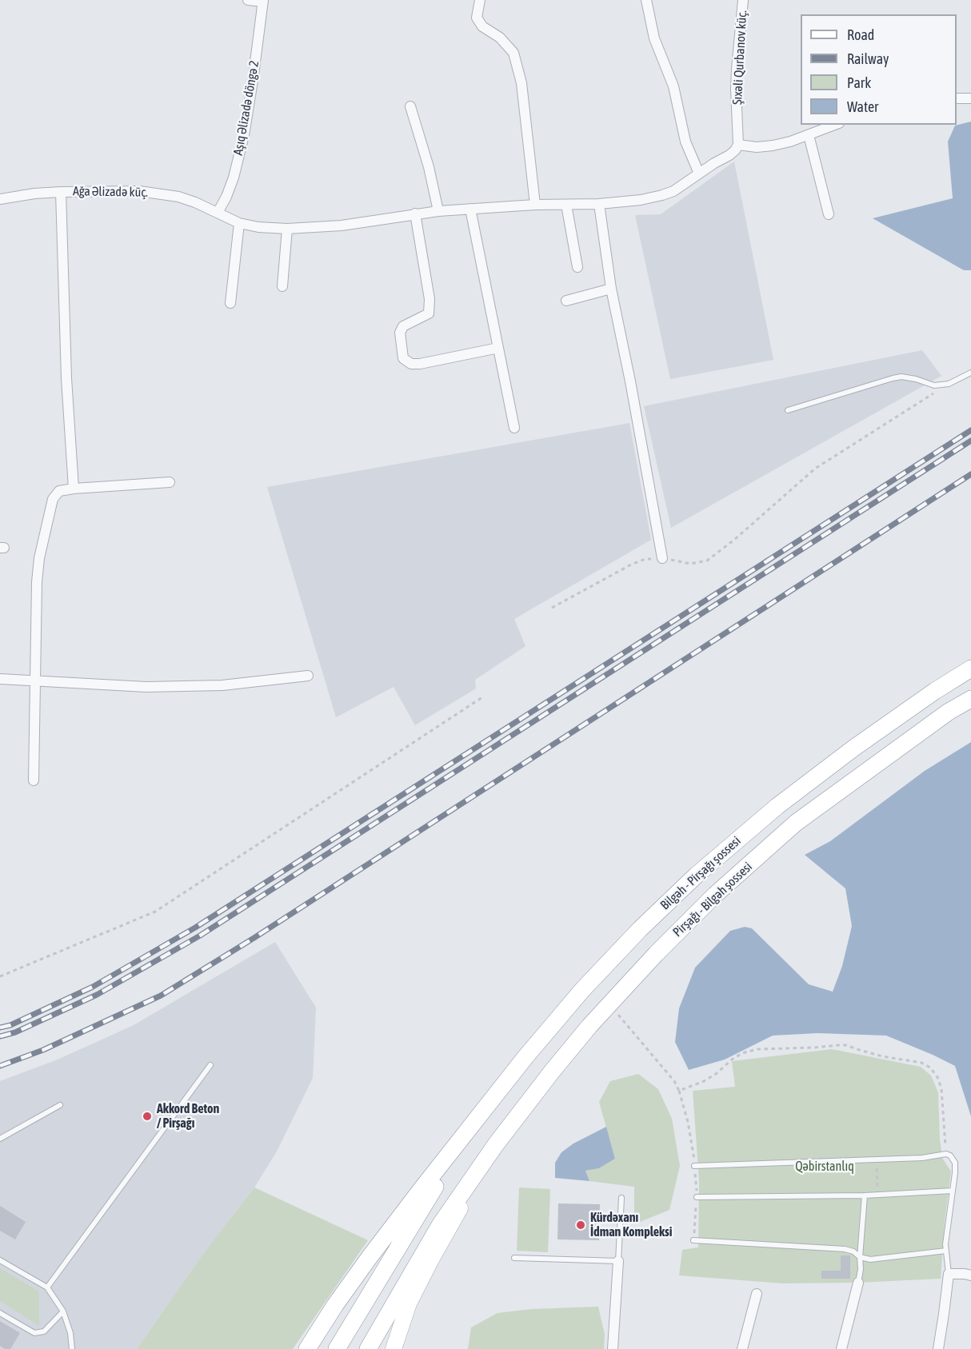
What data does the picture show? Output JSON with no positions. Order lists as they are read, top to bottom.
{
  "streets": {
    "highway": ["Bilgəh - Pirşağı şossesi", "Pirşağı - Bilgəh şossesi"],
    "street": ["Şıxəli Qurbanov küç.", "Aşıq Əlizadə döngə 2", "Ağa Əlizadə küç."]
  },
  "crossings": [
    ["Şıxəli Qurbanov küç.", "Ağa Əlizadə küç."],
    ["Aşıq Əlizadə döngə 2", "Ağa Əlizadə küç."]
  ],
  "parks": ["Qəbirstanlıq"],
  "places": ["Akkord Beton / Pirşağı", "Kürdəxanı İdman Kompleksi"],
  "legend": [
    "Road",
    "Railway",
    "Park",
    "Water"
  ]
}
